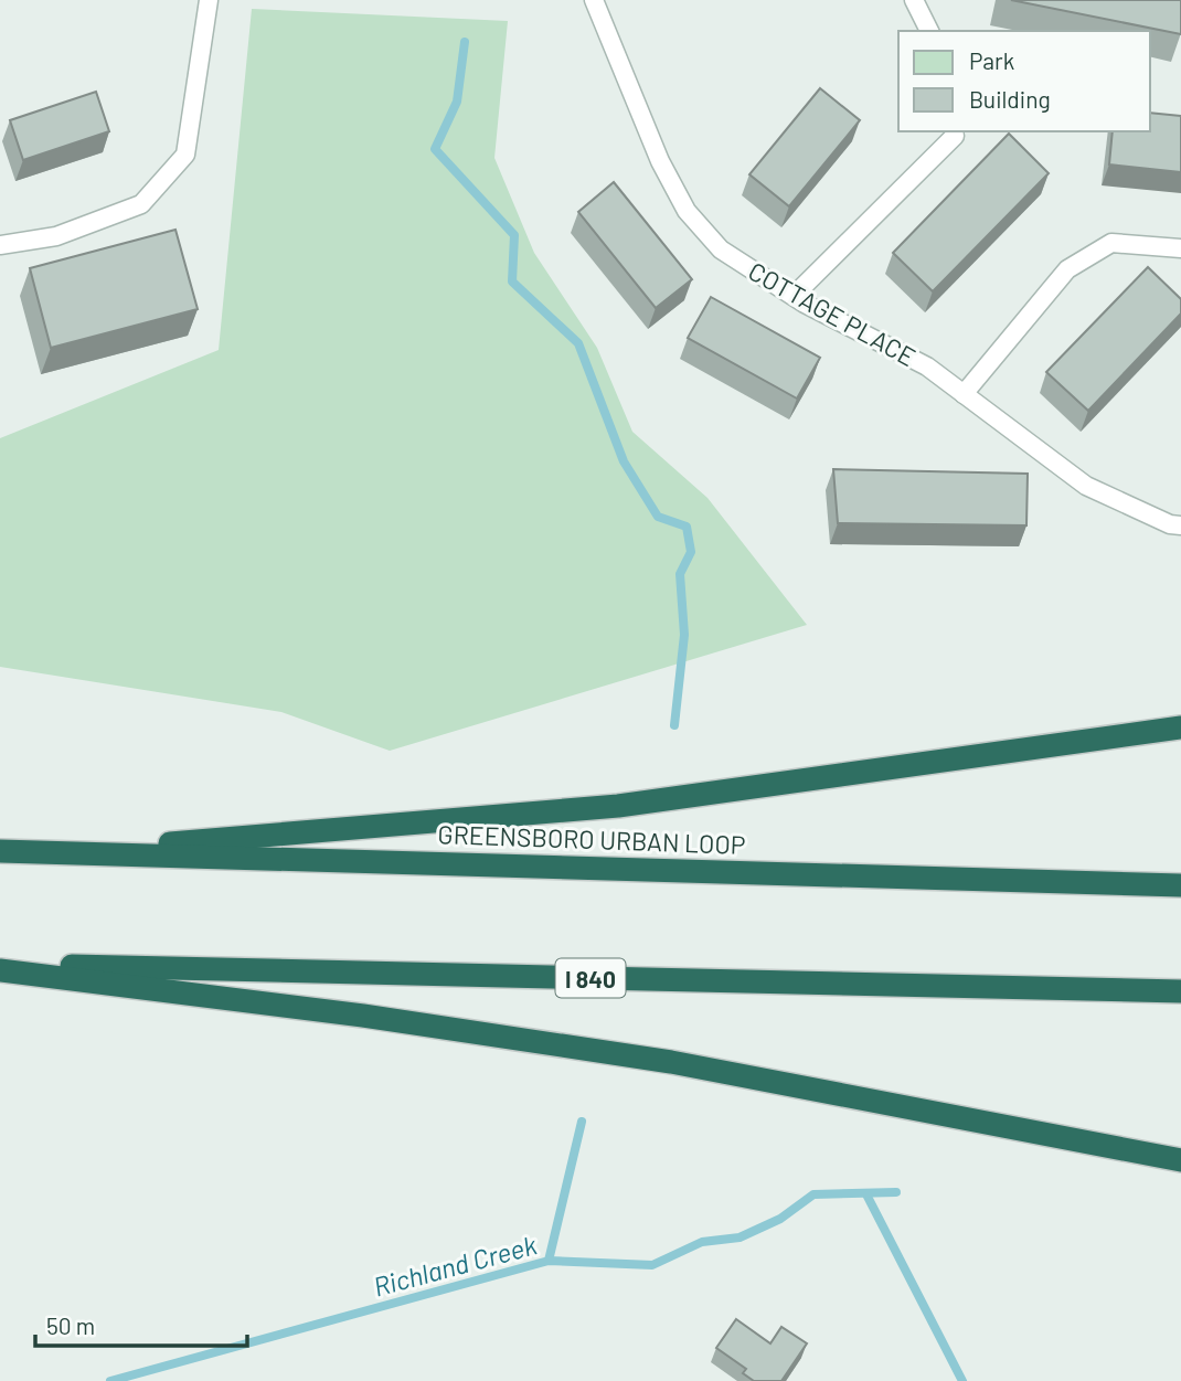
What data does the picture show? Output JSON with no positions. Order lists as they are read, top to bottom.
{
  "streets": {
    "highway": ["GREENSBORO URBAN LOOP", "I 840"],
    "lane": ["COTTAGE PLACE"]
  },
  "water": ["Richland Creek"],
  "legend": ["Park", "Building"],
  "scale_bar": "50 m"
}
